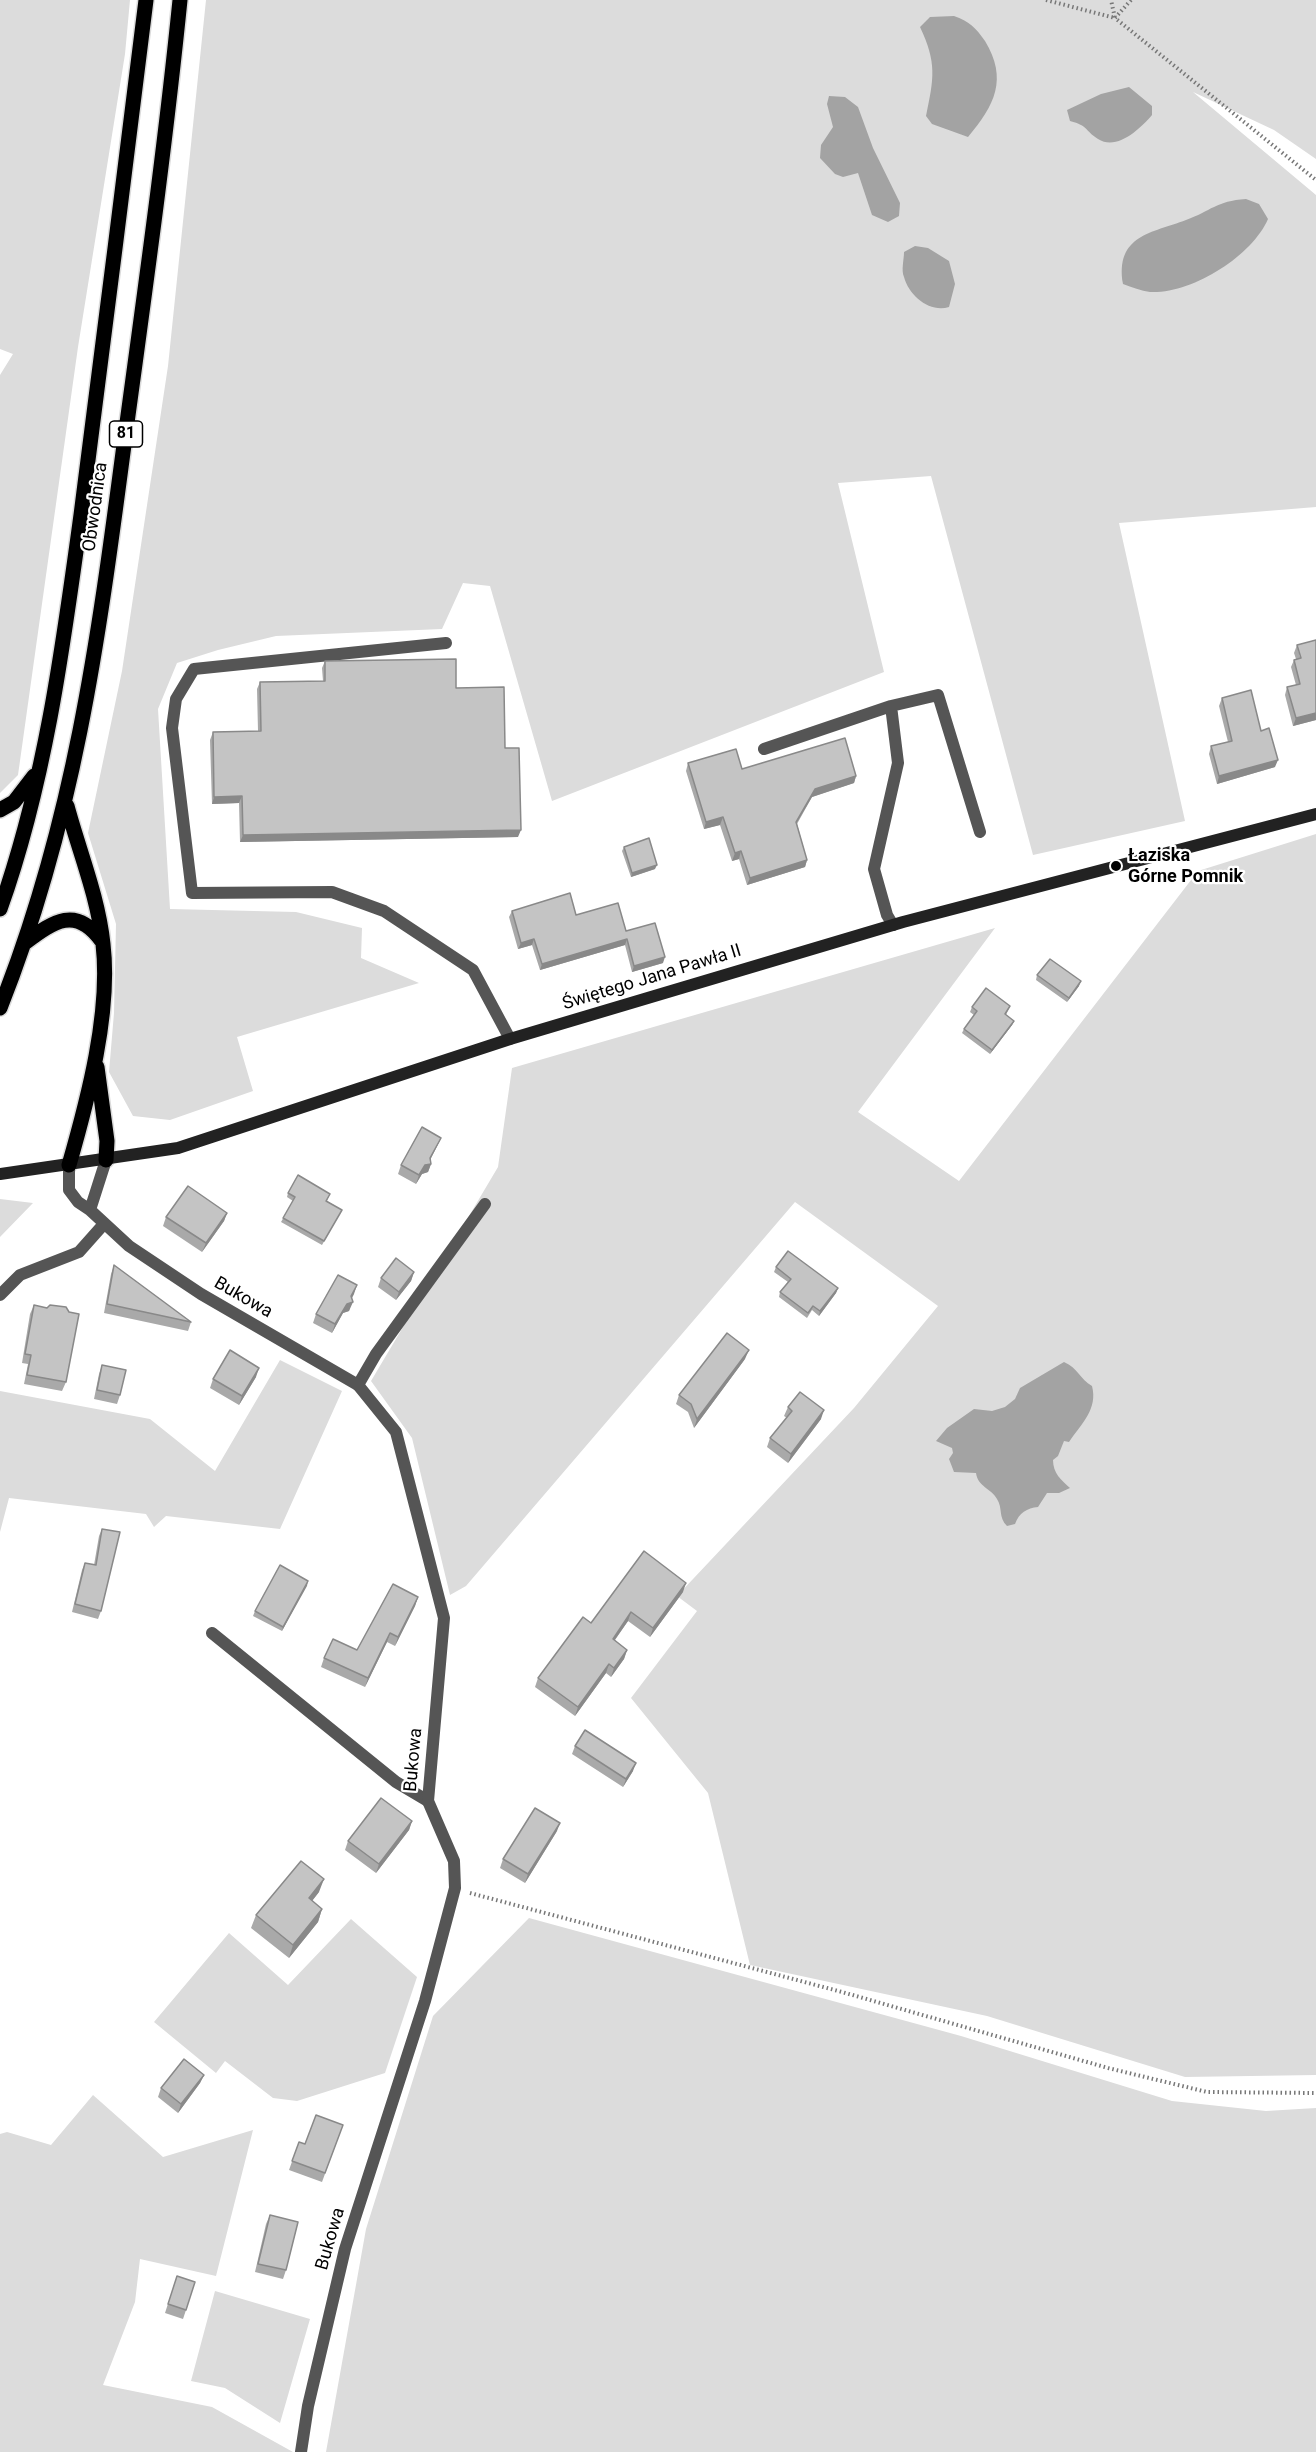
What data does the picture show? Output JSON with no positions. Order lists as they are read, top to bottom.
{
  "streets": {
    "main road": ["81", "Obwodnica"],
    "street": ["Świętego Jana Pawła II", "Bukowa"]
  },
  "crossings": [
    ["Świętego Jana Pawła II", "Bukowa"]
  ],
  "places": ["Łaziska Górne Pomnik"]
}
